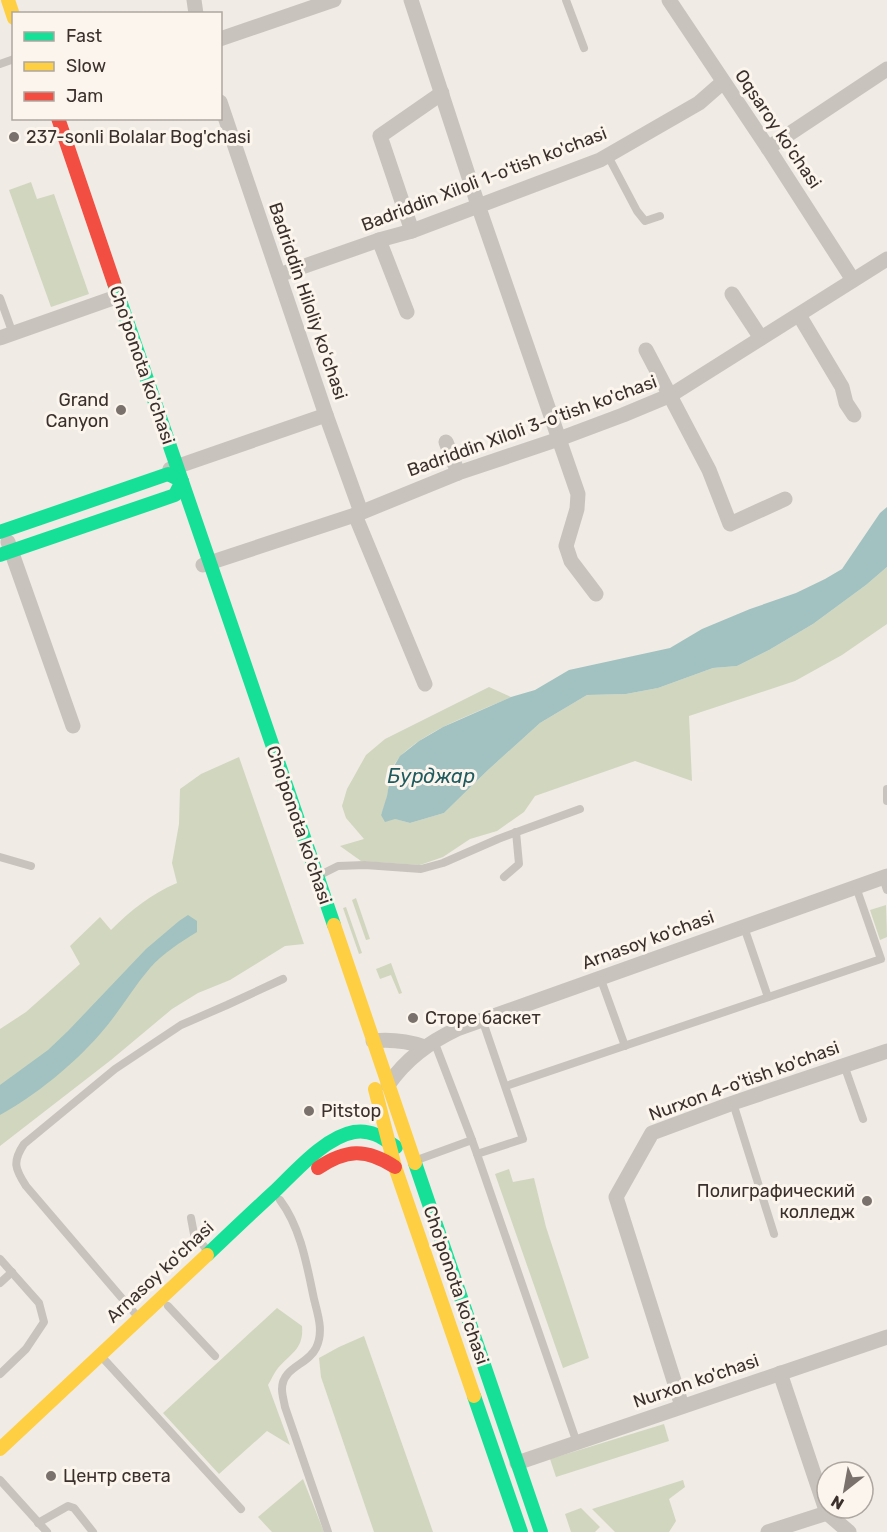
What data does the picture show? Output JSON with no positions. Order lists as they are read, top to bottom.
{
  "streets": {
    "main road": ["Cho'ponota ko'chasi", "Arnasoy ko'chasi"],
    "street": [
      "Oqsaroy ko'chasi",
      "Badriddin Xiloli 1-o'tish ko'chasi",
      "Badriddin Hiloliy koʻchasi",
      "Badriddin Xiloli 3-o'tish ko'chasi",
      "Nurxon 4-o'tish ko'chasi",
      "Nurxon ko'chasi"
    ]
  },
  "crossings": [
    ["Oqsaroy ko'chasi", "Badriddin Xiloli 1-o'tish ko'chasi"],
    ["Oqsaroy ko'chasi", "Badriddin Xiloli 3-o'tish ko'chasi"],
    ["Badriddin Xiloli 1-o'tish ko'chasi", "Badriddin Hiloliy koʻchasi"],
    ["Badriddin Hiloliy koʻchasi", "Badriddin Xiloli 3-o'tish ko'chasi"],
    ["Cho'ponota ko'chasi", "Badriddin Xiloli 3-o'tish ko'chasi"],
    ["Cho'ponota ko'chasi", "Arnasoy ko'chasi"],
    ["Cho'ponota ko'chasi", "Nurxon ko'chasi"],
    ["Nurxon 4-o'tish ko'chasi", "Nurxon ko'chasi"]
  ],
  "water": ["Бурджар"],
  "places": [
    "237-sonli Bolalar Bog'chasi",
    "Grand Canyon",
    "Сторе баскет",
    "Pitstop",
    "Полиграфический колледж",
    "Центр света"
  ],
  "legend": ["Fast", "Slow", "Jam"],
  "north": "bottom left"
}
